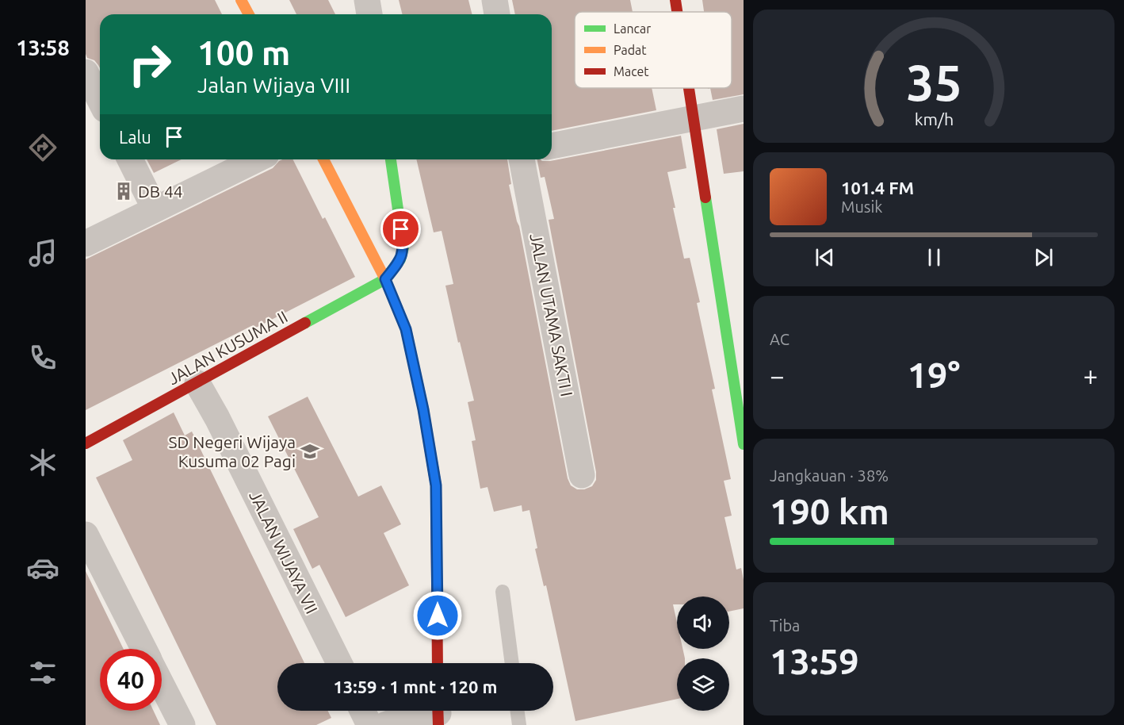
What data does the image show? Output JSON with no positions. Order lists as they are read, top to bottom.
{
  "streets": {
    "street": ["JALAN UTAMA SAKTI I", "JALAN KUSUMA II", "JALAN WIJAYA VII"]
  },
  "crossings": [
    ["JALAN KUSUMA II", "JALAN WIJAYA VII"]
  ],
  "places": {
    "building": ["DB 44"],
    "school or university": ["SD Negeri Wijaya Kusuma 02 Pagi"]
  },
  "legend": ["Lancar", "Padat", "Macet"],
  "page": {
    "tabs": "13:58",
    "turn": ["100 m", "Jalan Wijaya VIII"],
    "then": "Lalu",
    "song": ["101.4 FM", "Musik"],
    "tile": [
      "AC",
      ["Jangkauan · 38%", "190 km"],
      ["Tiba", "13:59"]
    ],
    "heat": ["−", "19°", "+"],
    "limit": "40",
    "trip": "13:59 · 1 mnt · 120 m",
    "gauge": ["35", "km/h"]
  }
}
